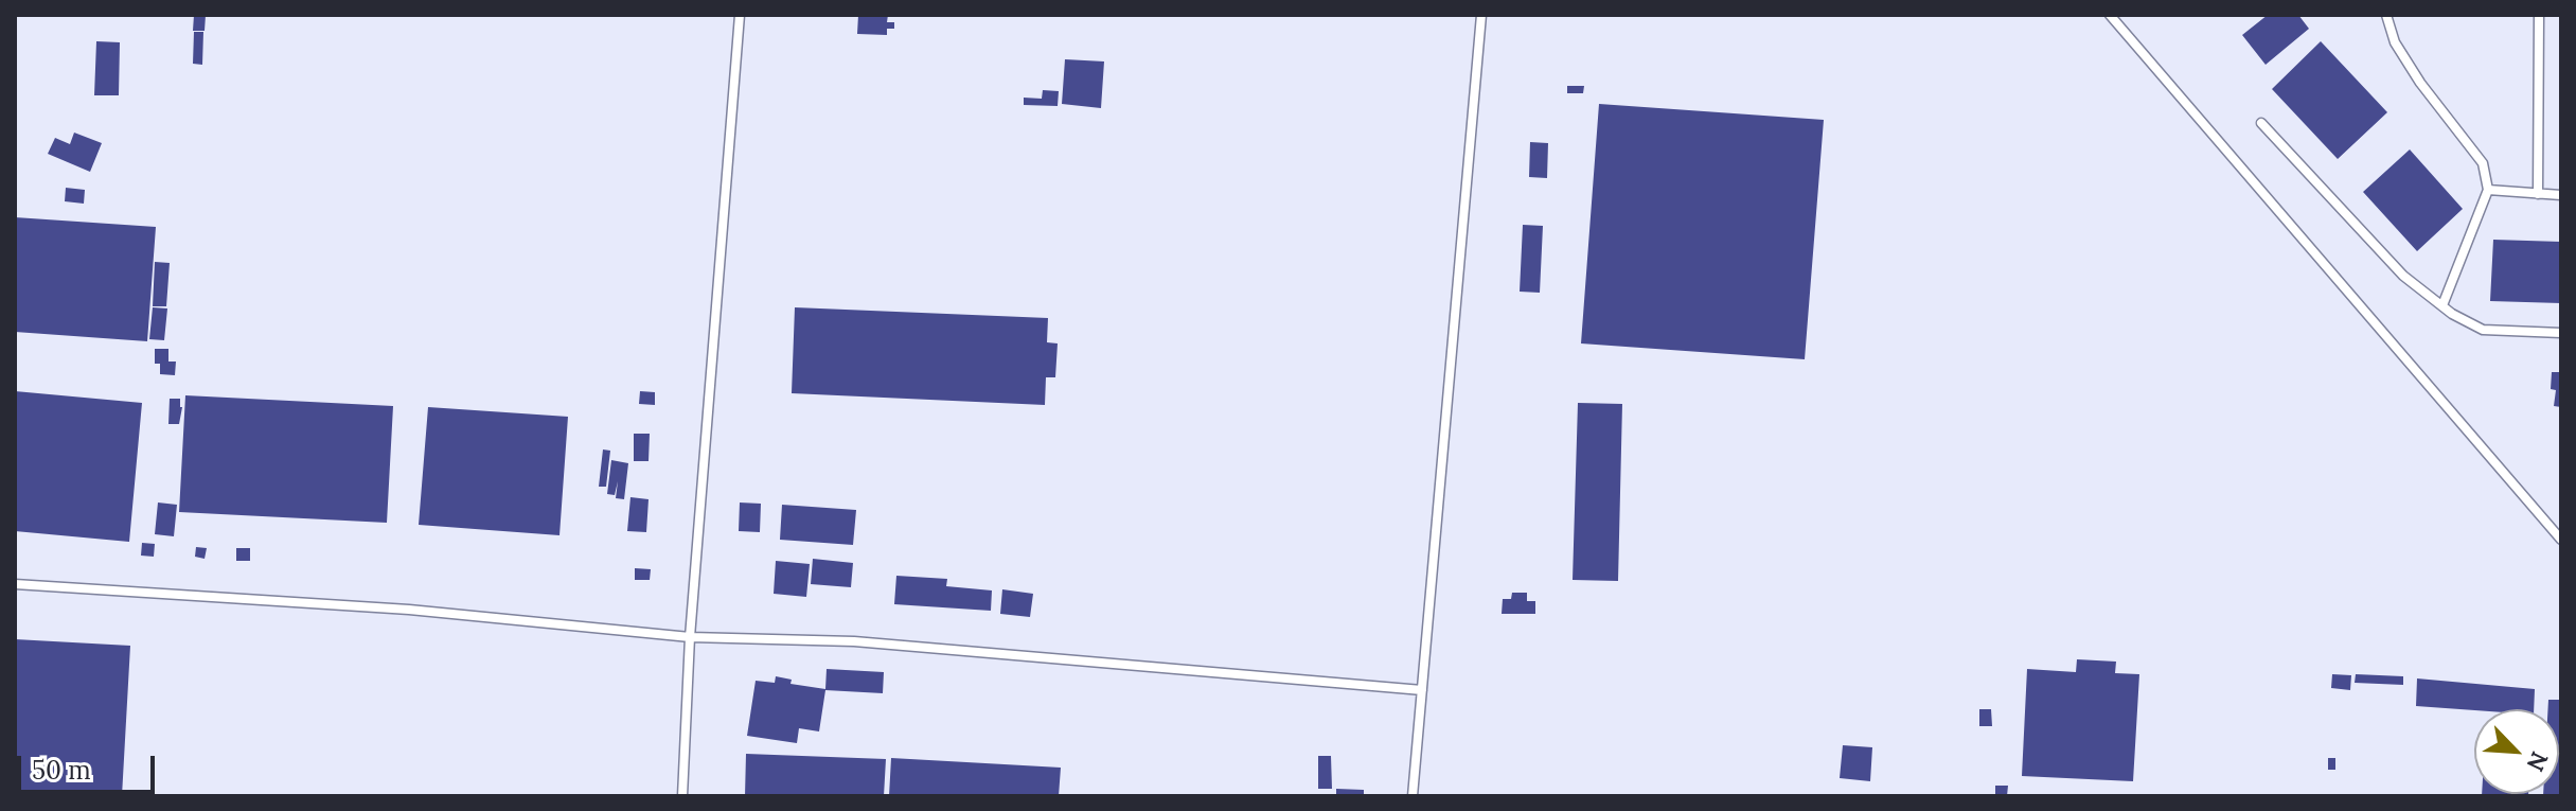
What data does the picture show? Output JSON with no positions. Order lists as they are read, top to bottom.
{
  "scale_bar": "50 m",
  "north": "bottom right"
}
